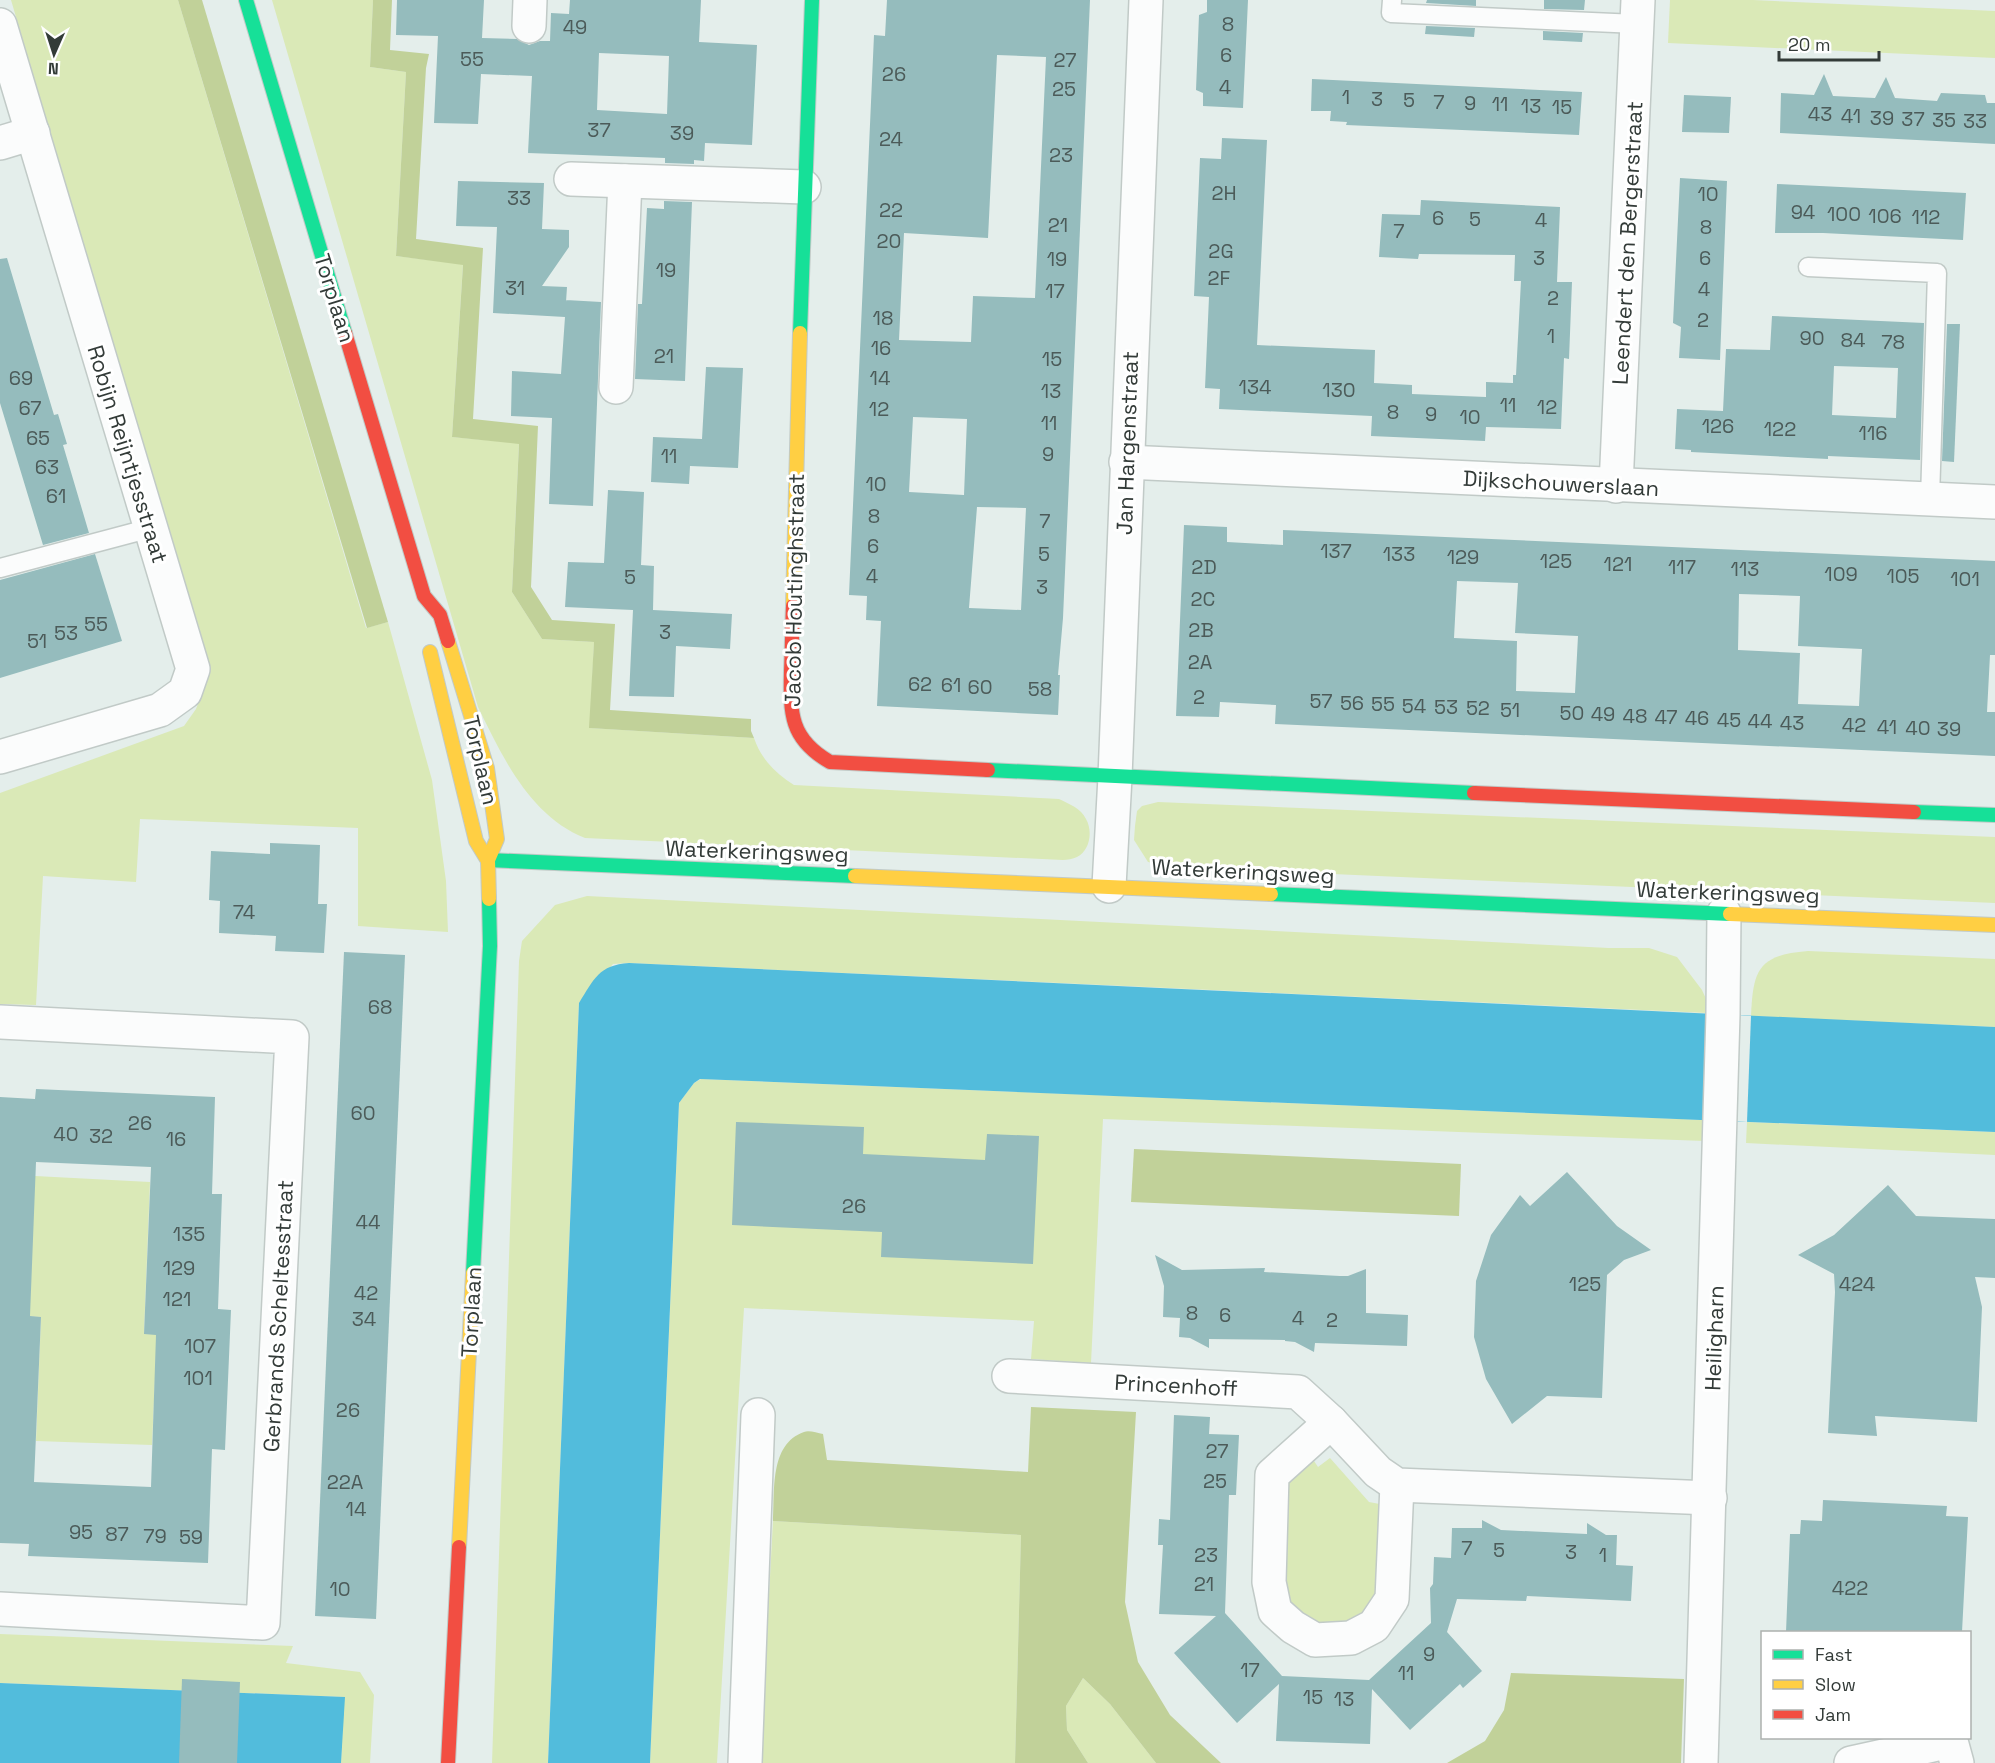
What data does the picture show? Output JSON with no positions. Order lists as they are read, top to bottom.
{
  "streets": {
    "street": [
      "Leendert den Bergerstraat",
      "Torplaan",
      "Jan Hargenstraat",
      "Robijn Reijntjesstraat",
      "Dijkschouwerslaan",
      "Jacob Houtinghstraat",
      "Waterkeringsweg",
      "Gerbrands Scheltesstraat",
      "Heiligharn",
      "Princenhoff"
    ]
  },
  "crossings": [
    ["Leendert den Bergerstraat", "Dijkschouwerslaan"],
    ["Torplaan", "Waterkeringsweg"],
    ["Jan Hargenstraat", "Dijkschouwerslaan"],
    ["Jan Hargenstraat", "Jacob Houtinghstraat"],
    ["Jan Hargenstraat", "Waterkeringsweg"],
    ["Waterkeringsweg", "Heiligharn"]
  ],
  "house_numbers": [
    "8",
    "49",
    "6",
    "55",
    "27",
    "26",
    "4",
    "25",
    "1",
    "3",
    "5",
    "7",
    "9",
    "11",
    "13",
    "15",
    "43",
    "41",
    "39",
    "37",
    "35",
    "33",
    "37",
    "39",
    "24",
    "23",
    "2H",
    "10",
    "33",
    "22",
    "94",
    "100",
    "106",
    "112",
    "6",
    "5",
    "4",
    "21",
    "8",
    "7",
    "20",
    "2G",
    "3",
    "6",
    "19",
    "19",
    "2F",
    "31",
    "4",
    "17",
    "2",
    "18",
    "2",
    "1",
    "90",
    "84",
    "78",
    "16",
    "21",
    "15",
    "69",
    "14",
    "134",
    "130",
    "13",
    "11",
    "12",
    "67",
    "12",
    "8",
    "9",
    "10",
    "11",
    "126",
    "122",
    "116",
    "65",
    "9",
    "11",
    "63",
    "10",
    "61",
    "8",
    "7",
    "6",
    "137",
    "5",
    "133",
    "129",
    "125",
    "121",
    "2D",
    "117",
    "113",
    "109",
    "4",
    "105",
    "5",
    "101",
    "3",
    "2C",
    "55",
    "2B",
    "3",
    "53",
    "51",
    "2A",
    "62",
    "61",
    "60",
    "58",
    "2",
    "57",
    "56",
    "55",
    "54",
    "53",
    "52",
    "51",
    "50",
    "49",
    "48",
    "47",
    "46",
    "45",
    "44",
    "43",
    "42",
    "41",
    "40",
    "39",
    "74",
    "68",
    "60",
    "26",
    "40",
    "32",
    "16",
    "26",
    "44",
    "135",
    "129",
    "125",
    "424",
    "42",
    "121",
    "8",
    "6",
    "4",
    "34",
    "2",
    "107",
    "101",
    "26",
    "27",
    "25",
    "22A",
    "14",
    "95",
    "87",
    "79",
    "59",
    "7",
    "5",
    "3",
    "23",
    "1",
    "21",
    "422",
    "10",
    "9",
    "17",
    "11",
    "15",
    "13"
  ],
  "legend": ["Fast", "Slow", "Jam"],
  "scale_bar": "20 m",
  "north": "bottom"
}
